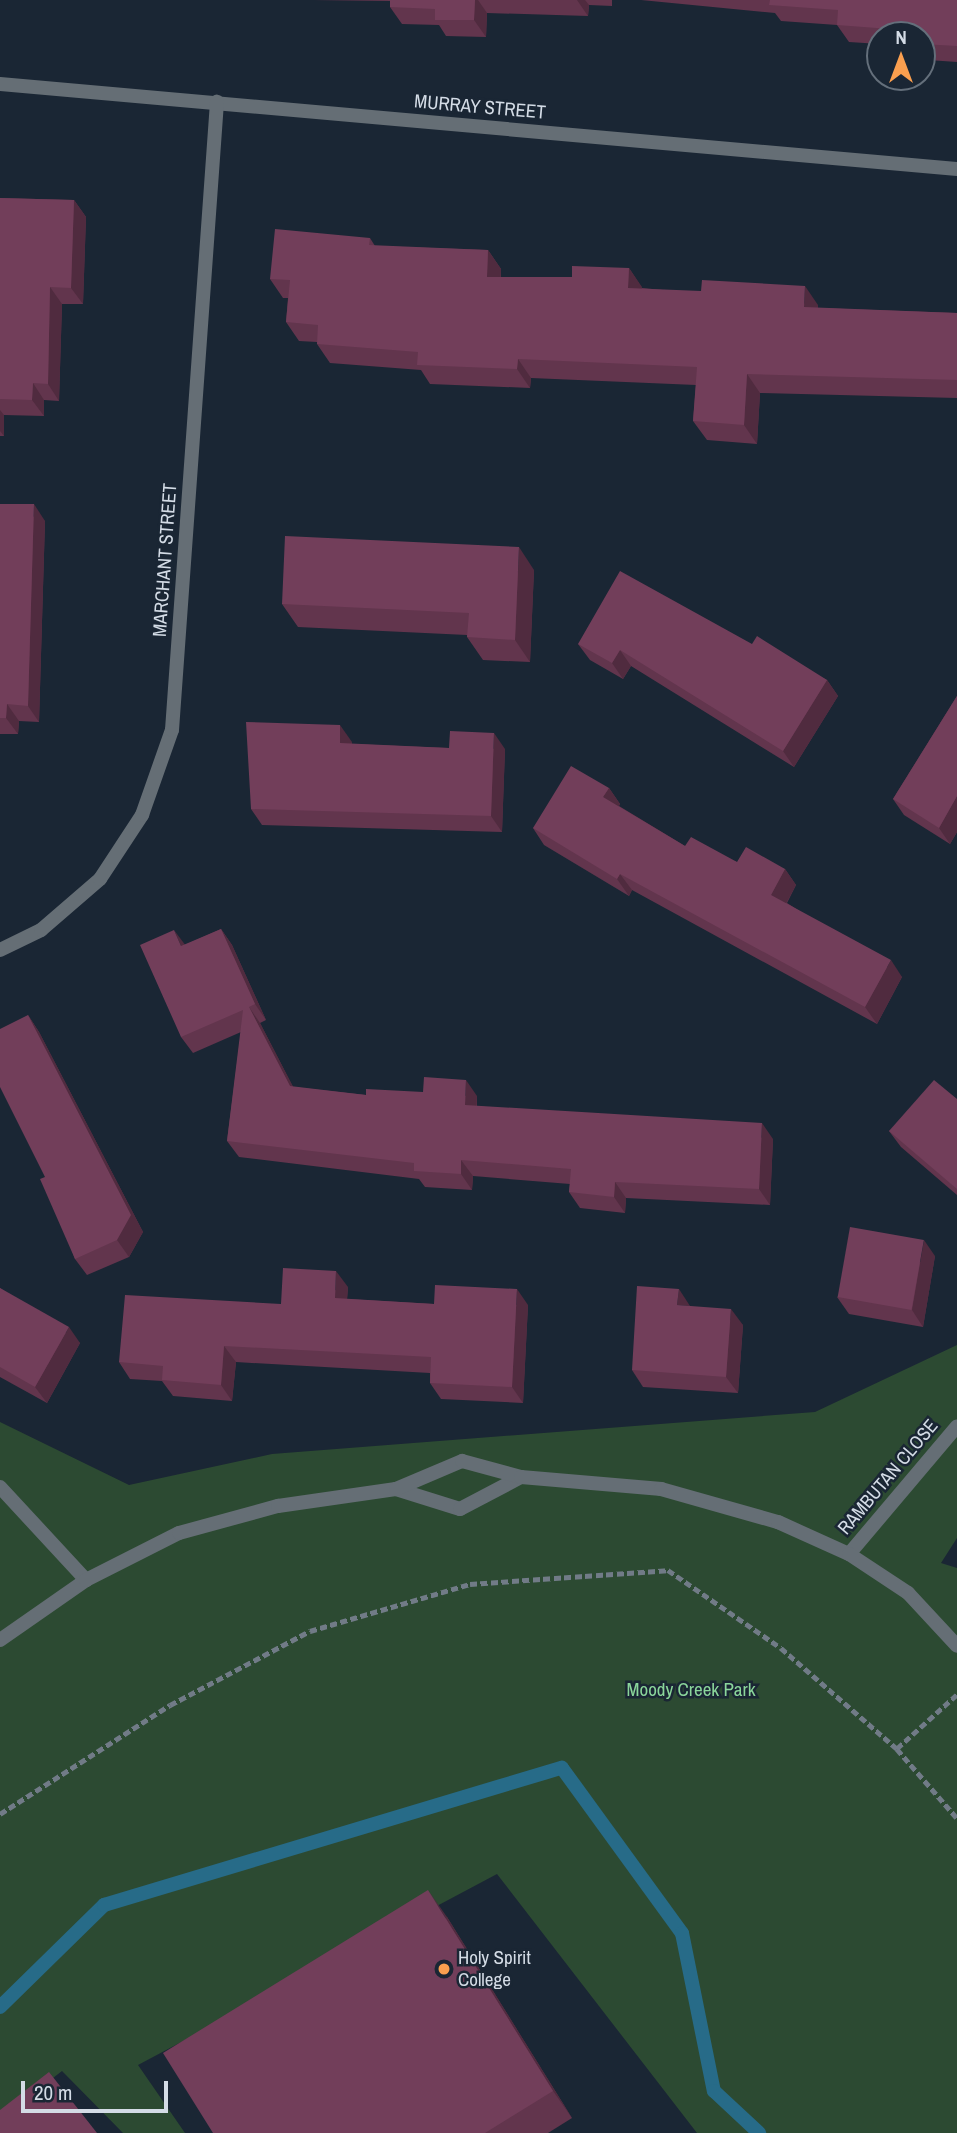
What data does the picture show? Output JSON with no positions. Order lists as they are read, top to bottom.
{
  "streets": {
    "street": ["MURRAY STREET", "MARCHANT STREET", "RAMBUTAN CLOSE"]
  },
  "crossings": [
    ["MURRAY STREET", "MARCHANT STREET"]
  ],
  "parks": ["Moody Creek Park"],
  "places": ["Holy Spirit College"],
  "scale_bar": "20 m",
  "north": "top"
}
